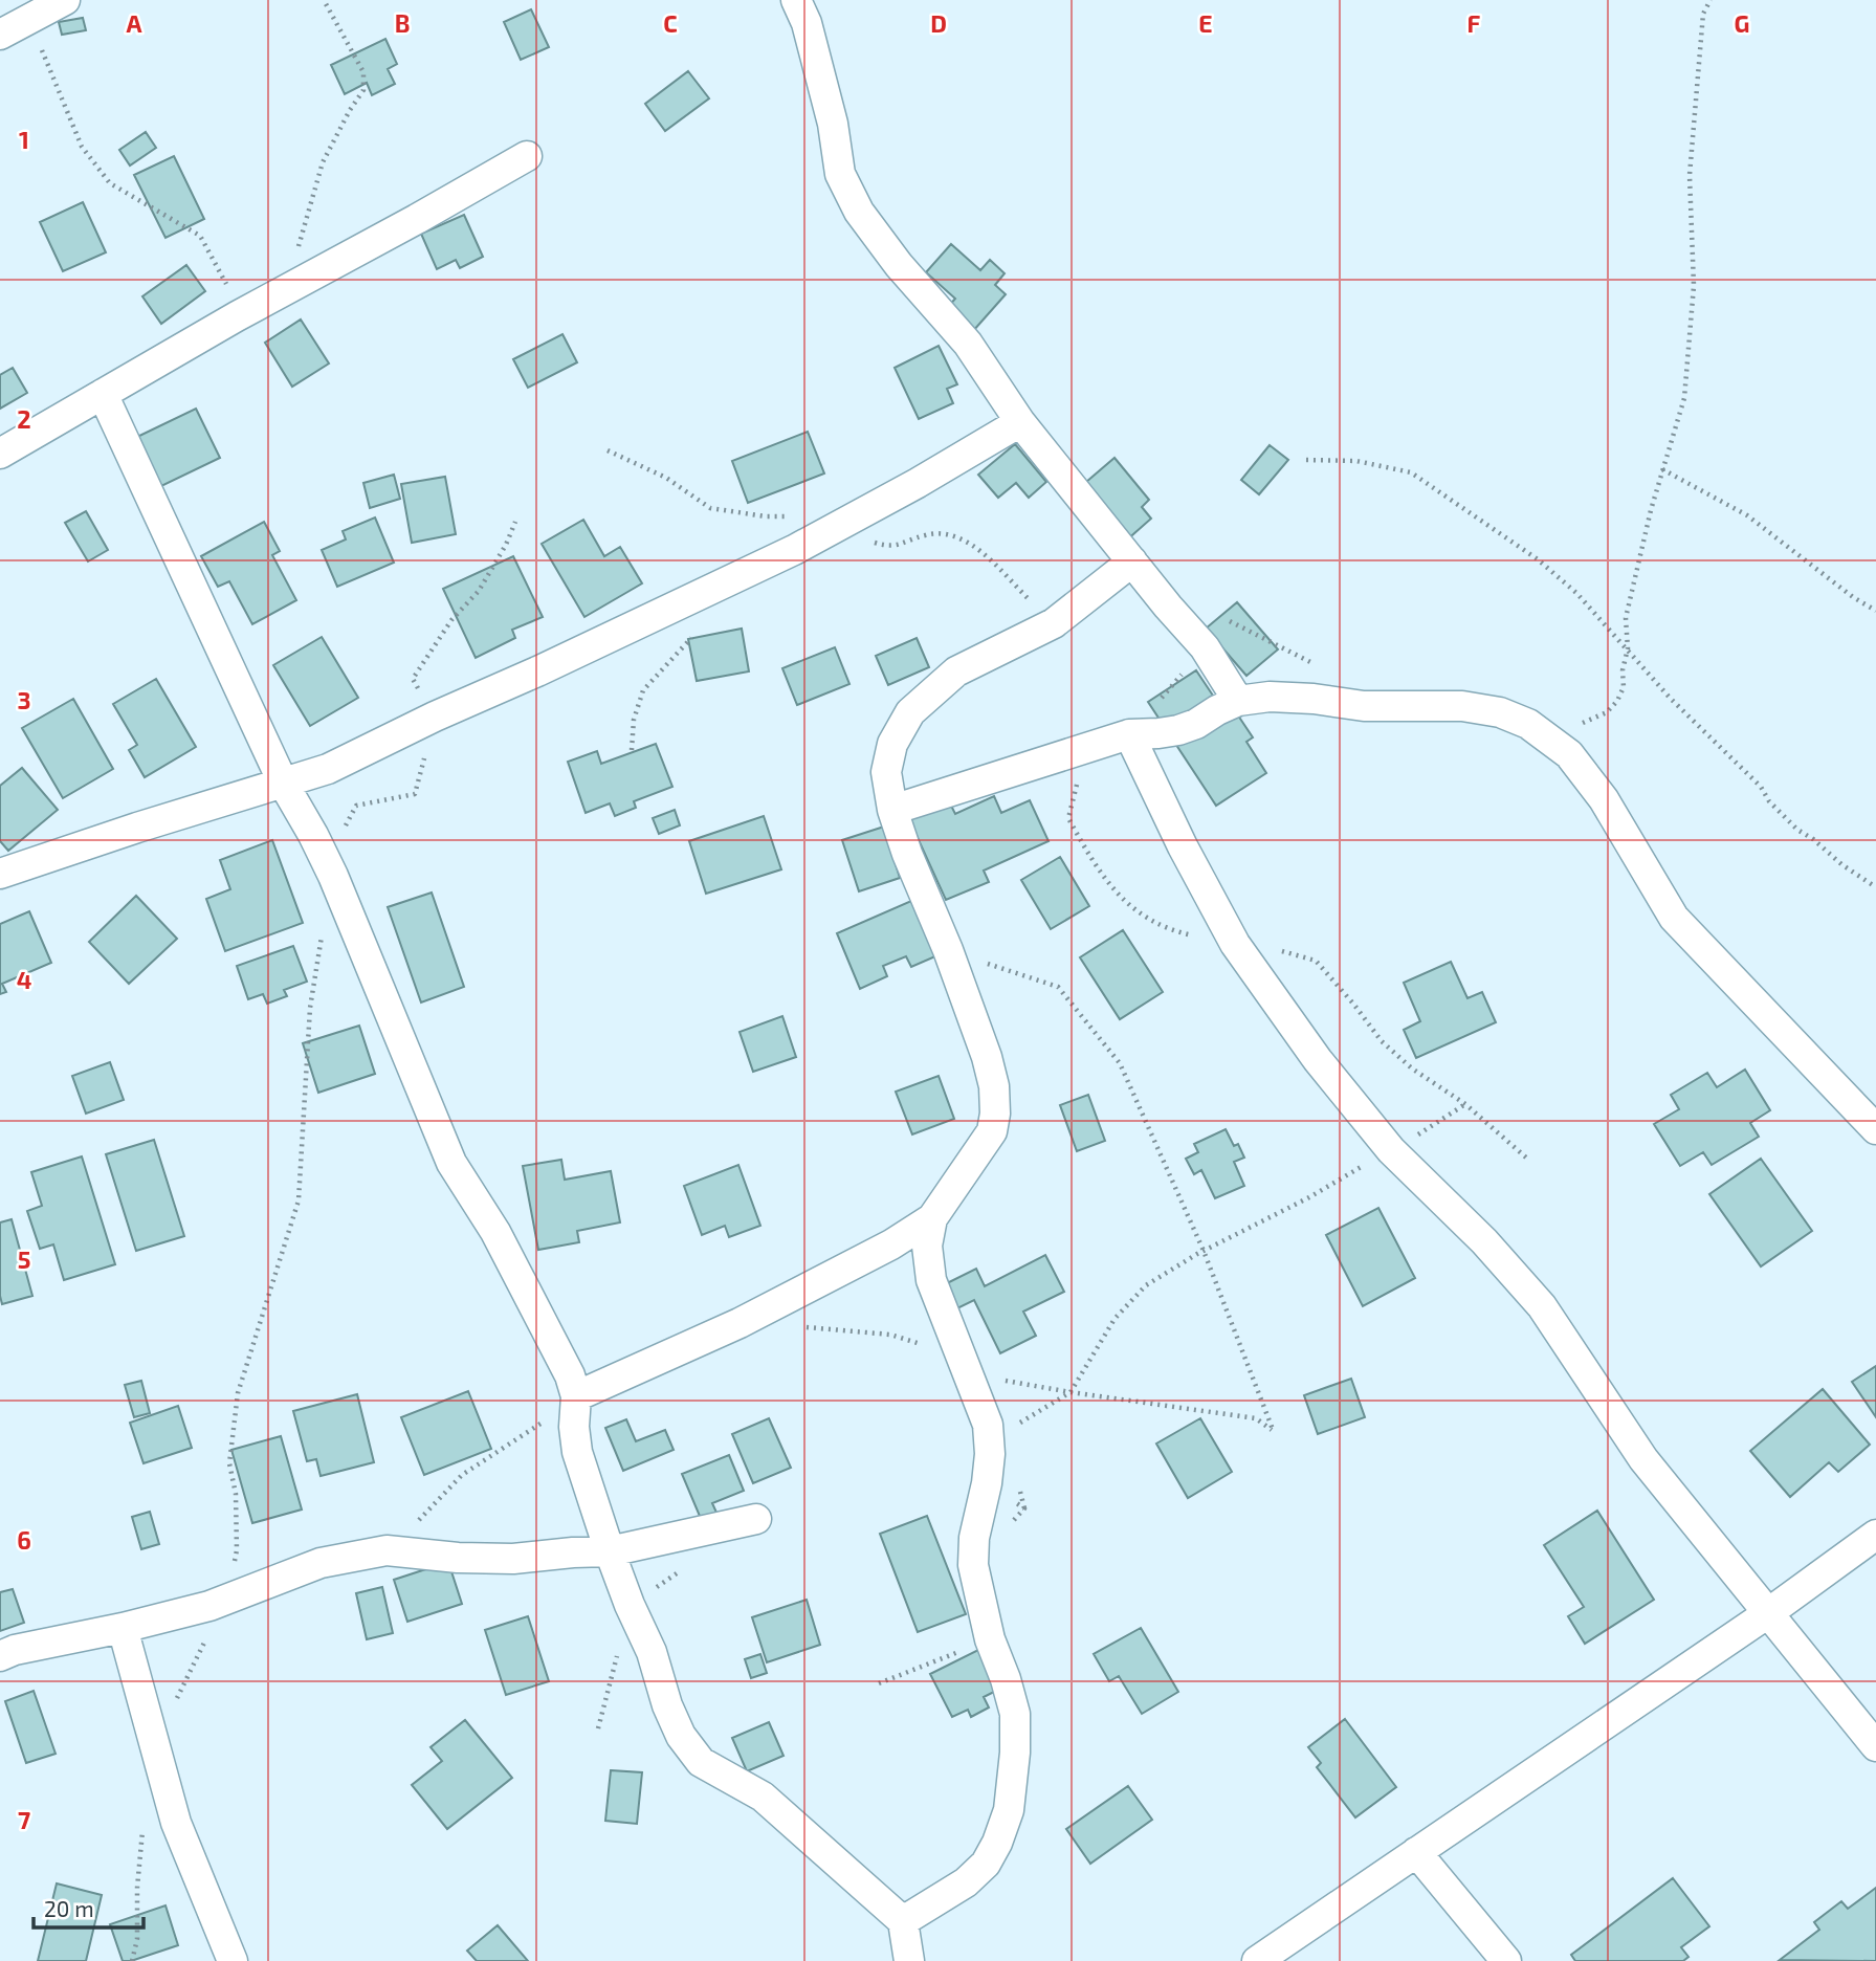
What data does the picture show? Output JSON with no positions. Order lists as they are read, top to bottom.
{
  "scale_bar": "20 m",
  "grid": {
    "columns": [
      "A",
      "B",
      "C",
      "D",
      "E",
      "F",
      "G"
    ],
    "rows": [
      "1",
      "2",
      "3",
      "4",
      "5",
      "6",
      "7"
    ]
  }
}
